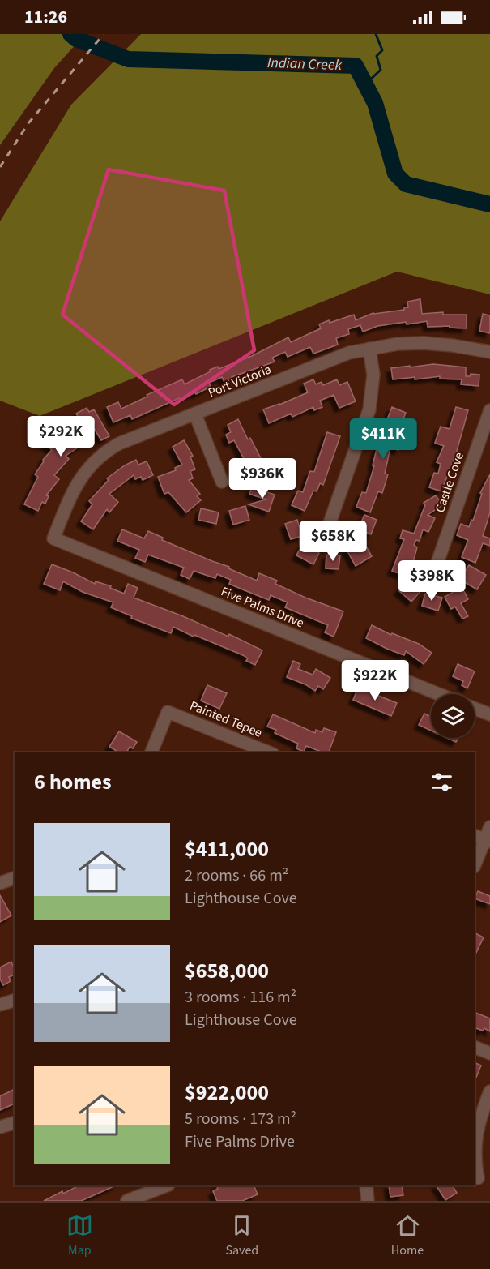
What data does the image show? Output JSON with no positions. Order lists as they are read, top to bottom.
{
  "streets": {
    "street": [
      "Port Victoria",
      "Castle Cove",
      "Five Palms Drive",
      "Painted Tepee"
    ]
  },
  "crossings": [
    ["Port Victoria", "Five Palms Drive"]
  ],
  "water": ["Indian Creek"],
  "page": {
    "status": "11:26",
    "price": [
      "$292K",
      "$411K",
      "$936K",
      "$658K",
      "$398K",
      "$922K"
    ],
    "heading": "6 homes",
    "list": [
      {
        "name": "$411,000",
        "note": "2 rooms · 66 m² · Lighthouse Cove"
      },
      {
        "name": "$658,000",
        "note": "3 rooms · 116 m² · Lighthouse Cove"
      },
      {
        "name": "$922,000",
        "note": "5 rooms · 173 m² · Five Palms Drive"
      }
    ],
    "tabs": ["Map", "Saved", "Home"]
  }
}
